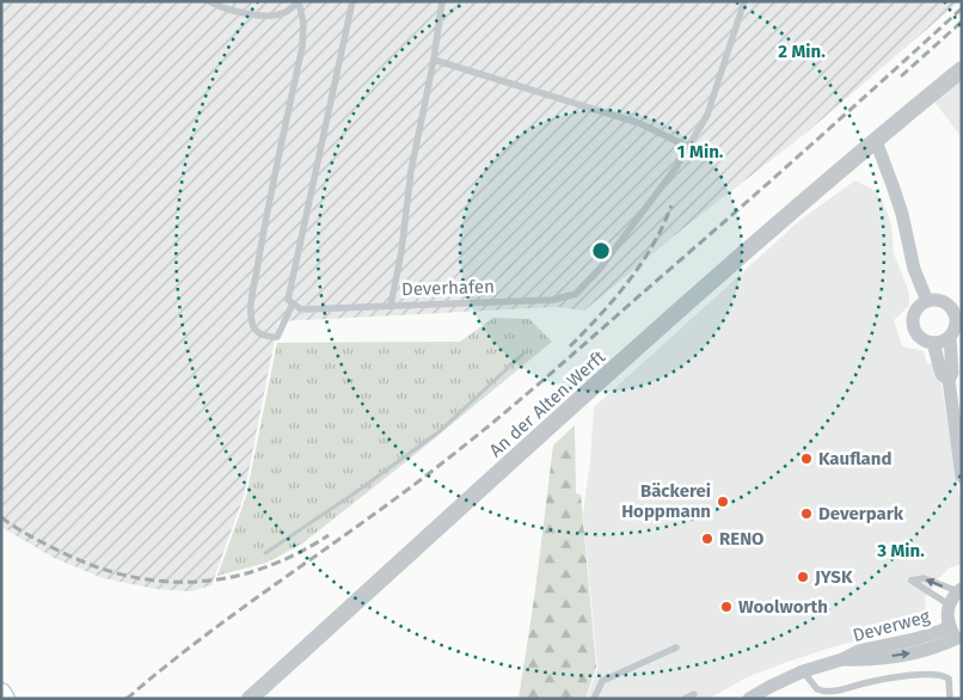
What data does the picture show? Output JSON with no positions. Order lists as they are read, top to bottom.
{
  "streets": {
    "street": ["An der Alten Werft", "Deverweg"],
    "lane": ["Deverhafen"]
  },
  "places": [
    "Kaufland",
    "Bäckerei Hoppmann",
    "Deverpark",
    "RENO",
    "JYSK",
    "Woolworth"
  ],
  "rings": ["2 Min.", "1 Min.", "3 Min."]
}
